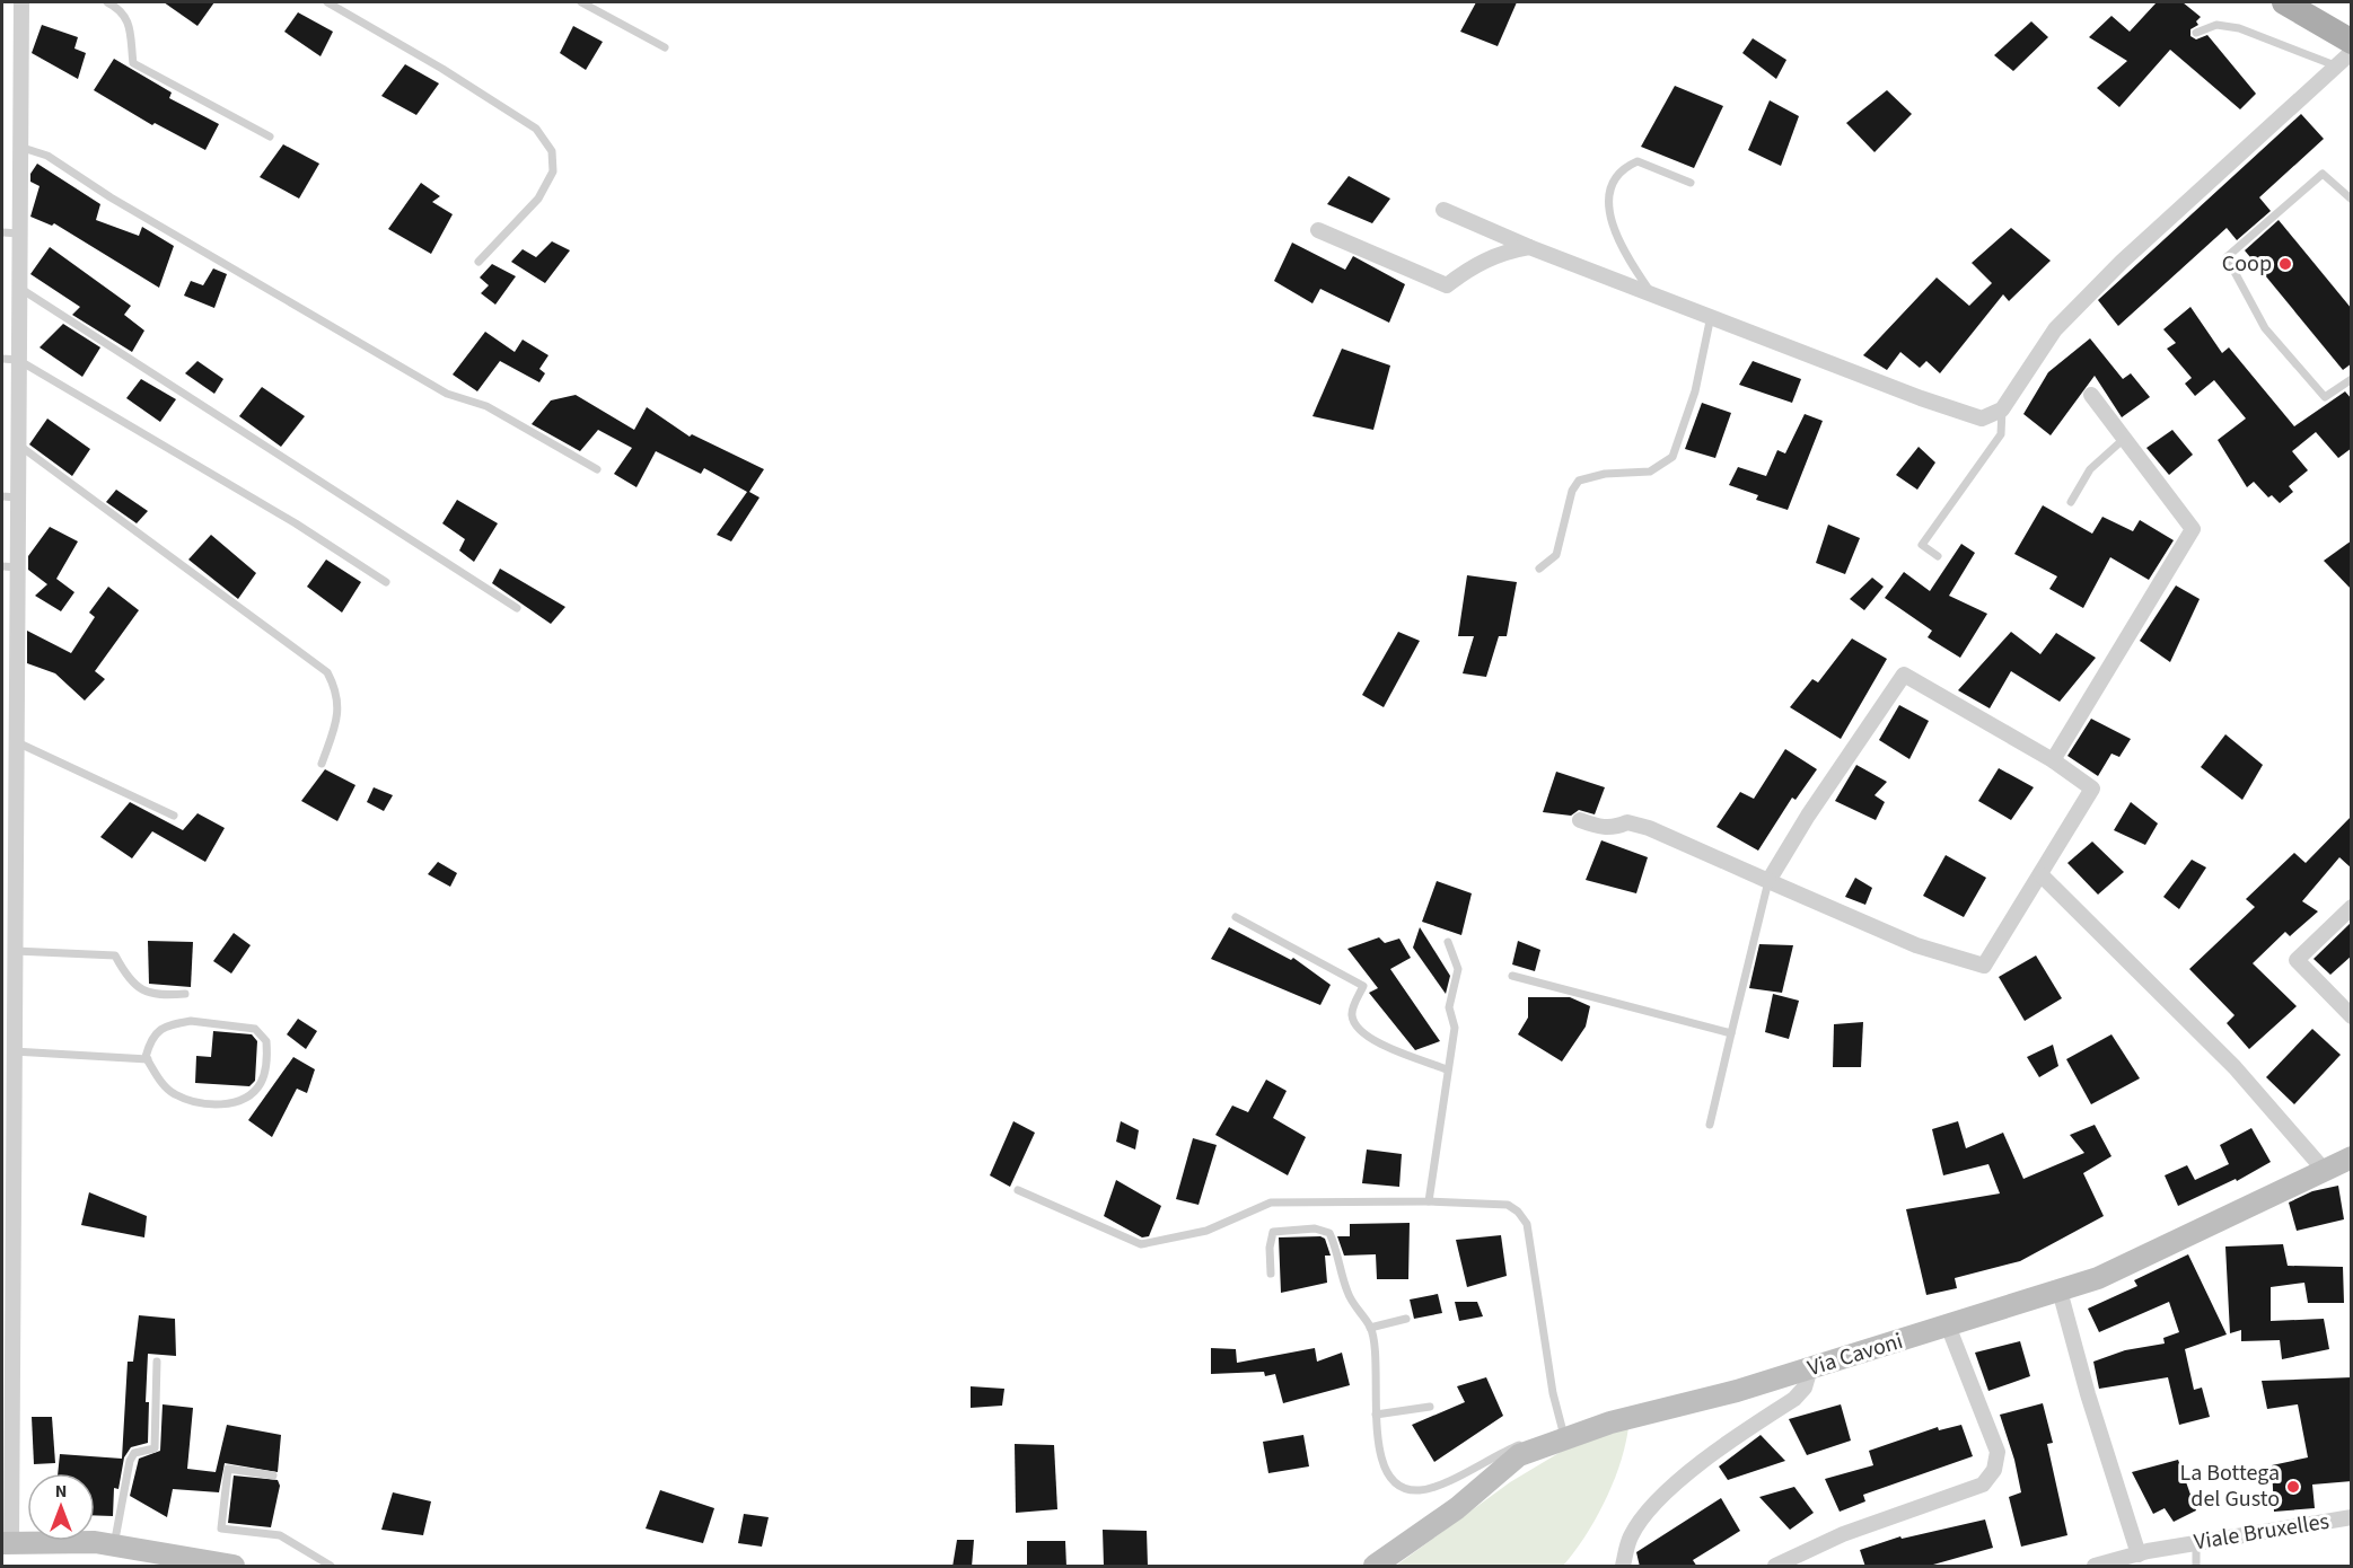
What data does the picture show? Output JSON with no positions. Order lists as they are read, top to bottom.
{
  "streets": {
    "street": ["Via Cavoni", "Viale Bruxelles"]
  },
  "places": ["Coop", "La Bottega del Gusto"],
  "north": "top"
}
